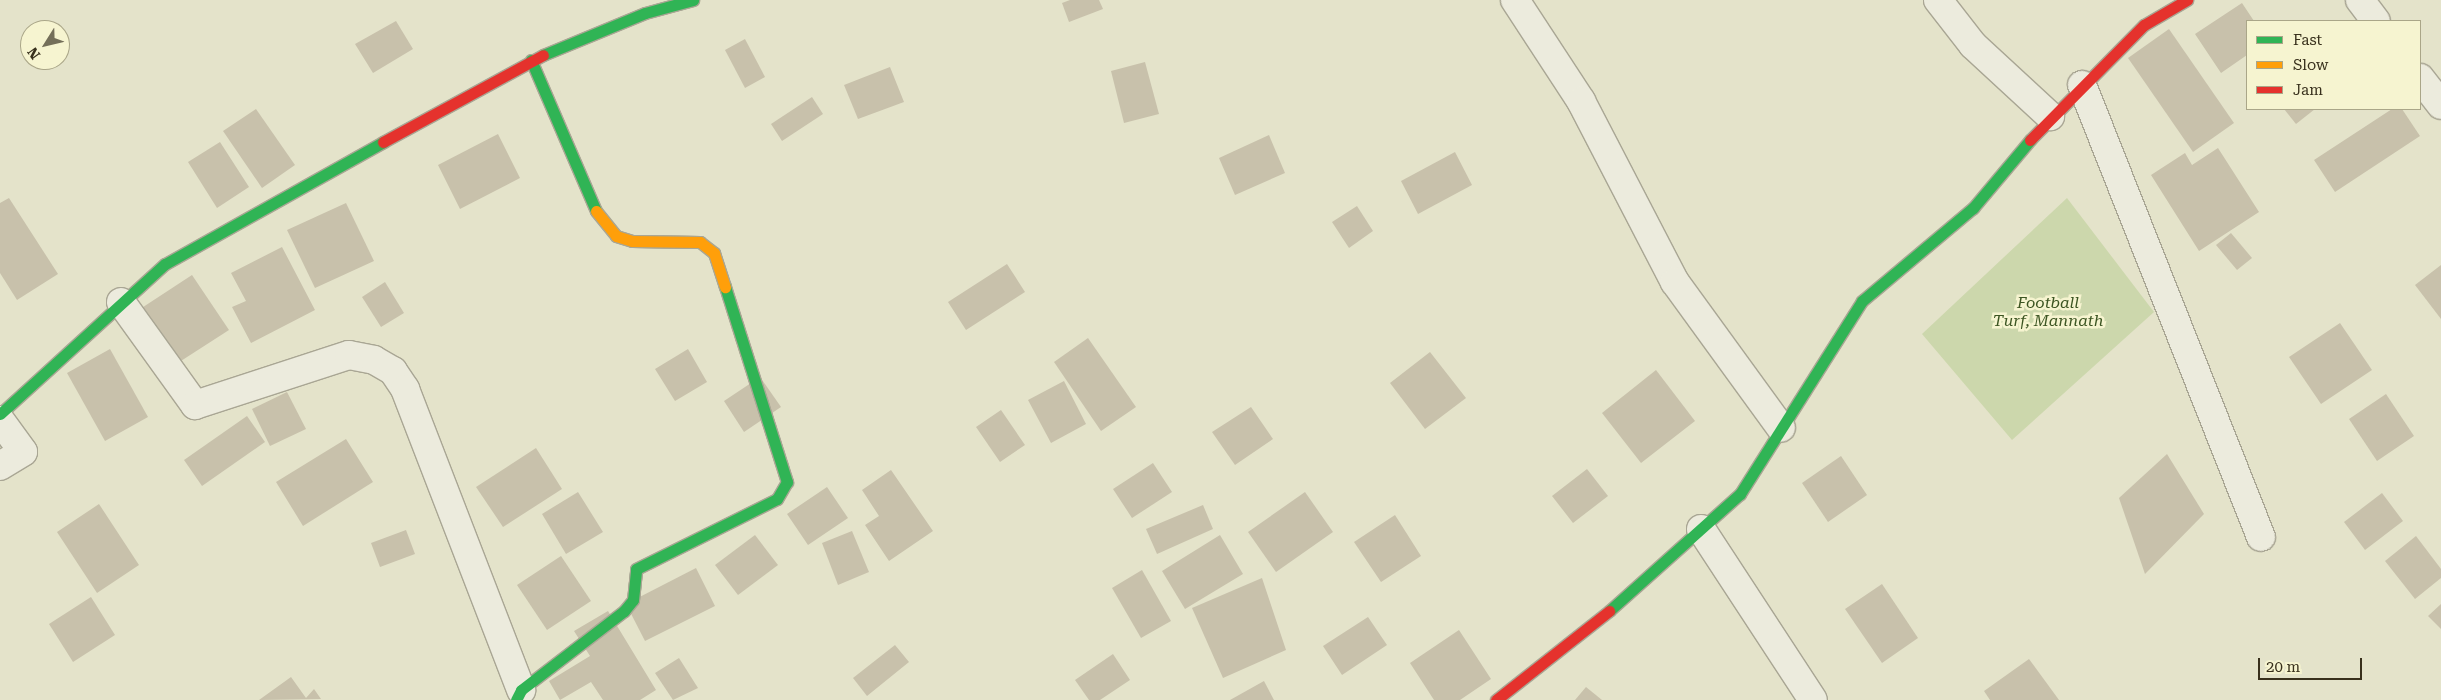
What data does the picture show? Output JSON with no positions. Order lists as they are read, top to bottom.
{
  "parks": ["Football Turf, Mannath"],
  "legend": ["Fast", "Slow", "Jam"],
  "scale_bar": "20 m",
  "north": "bottom left"
}
